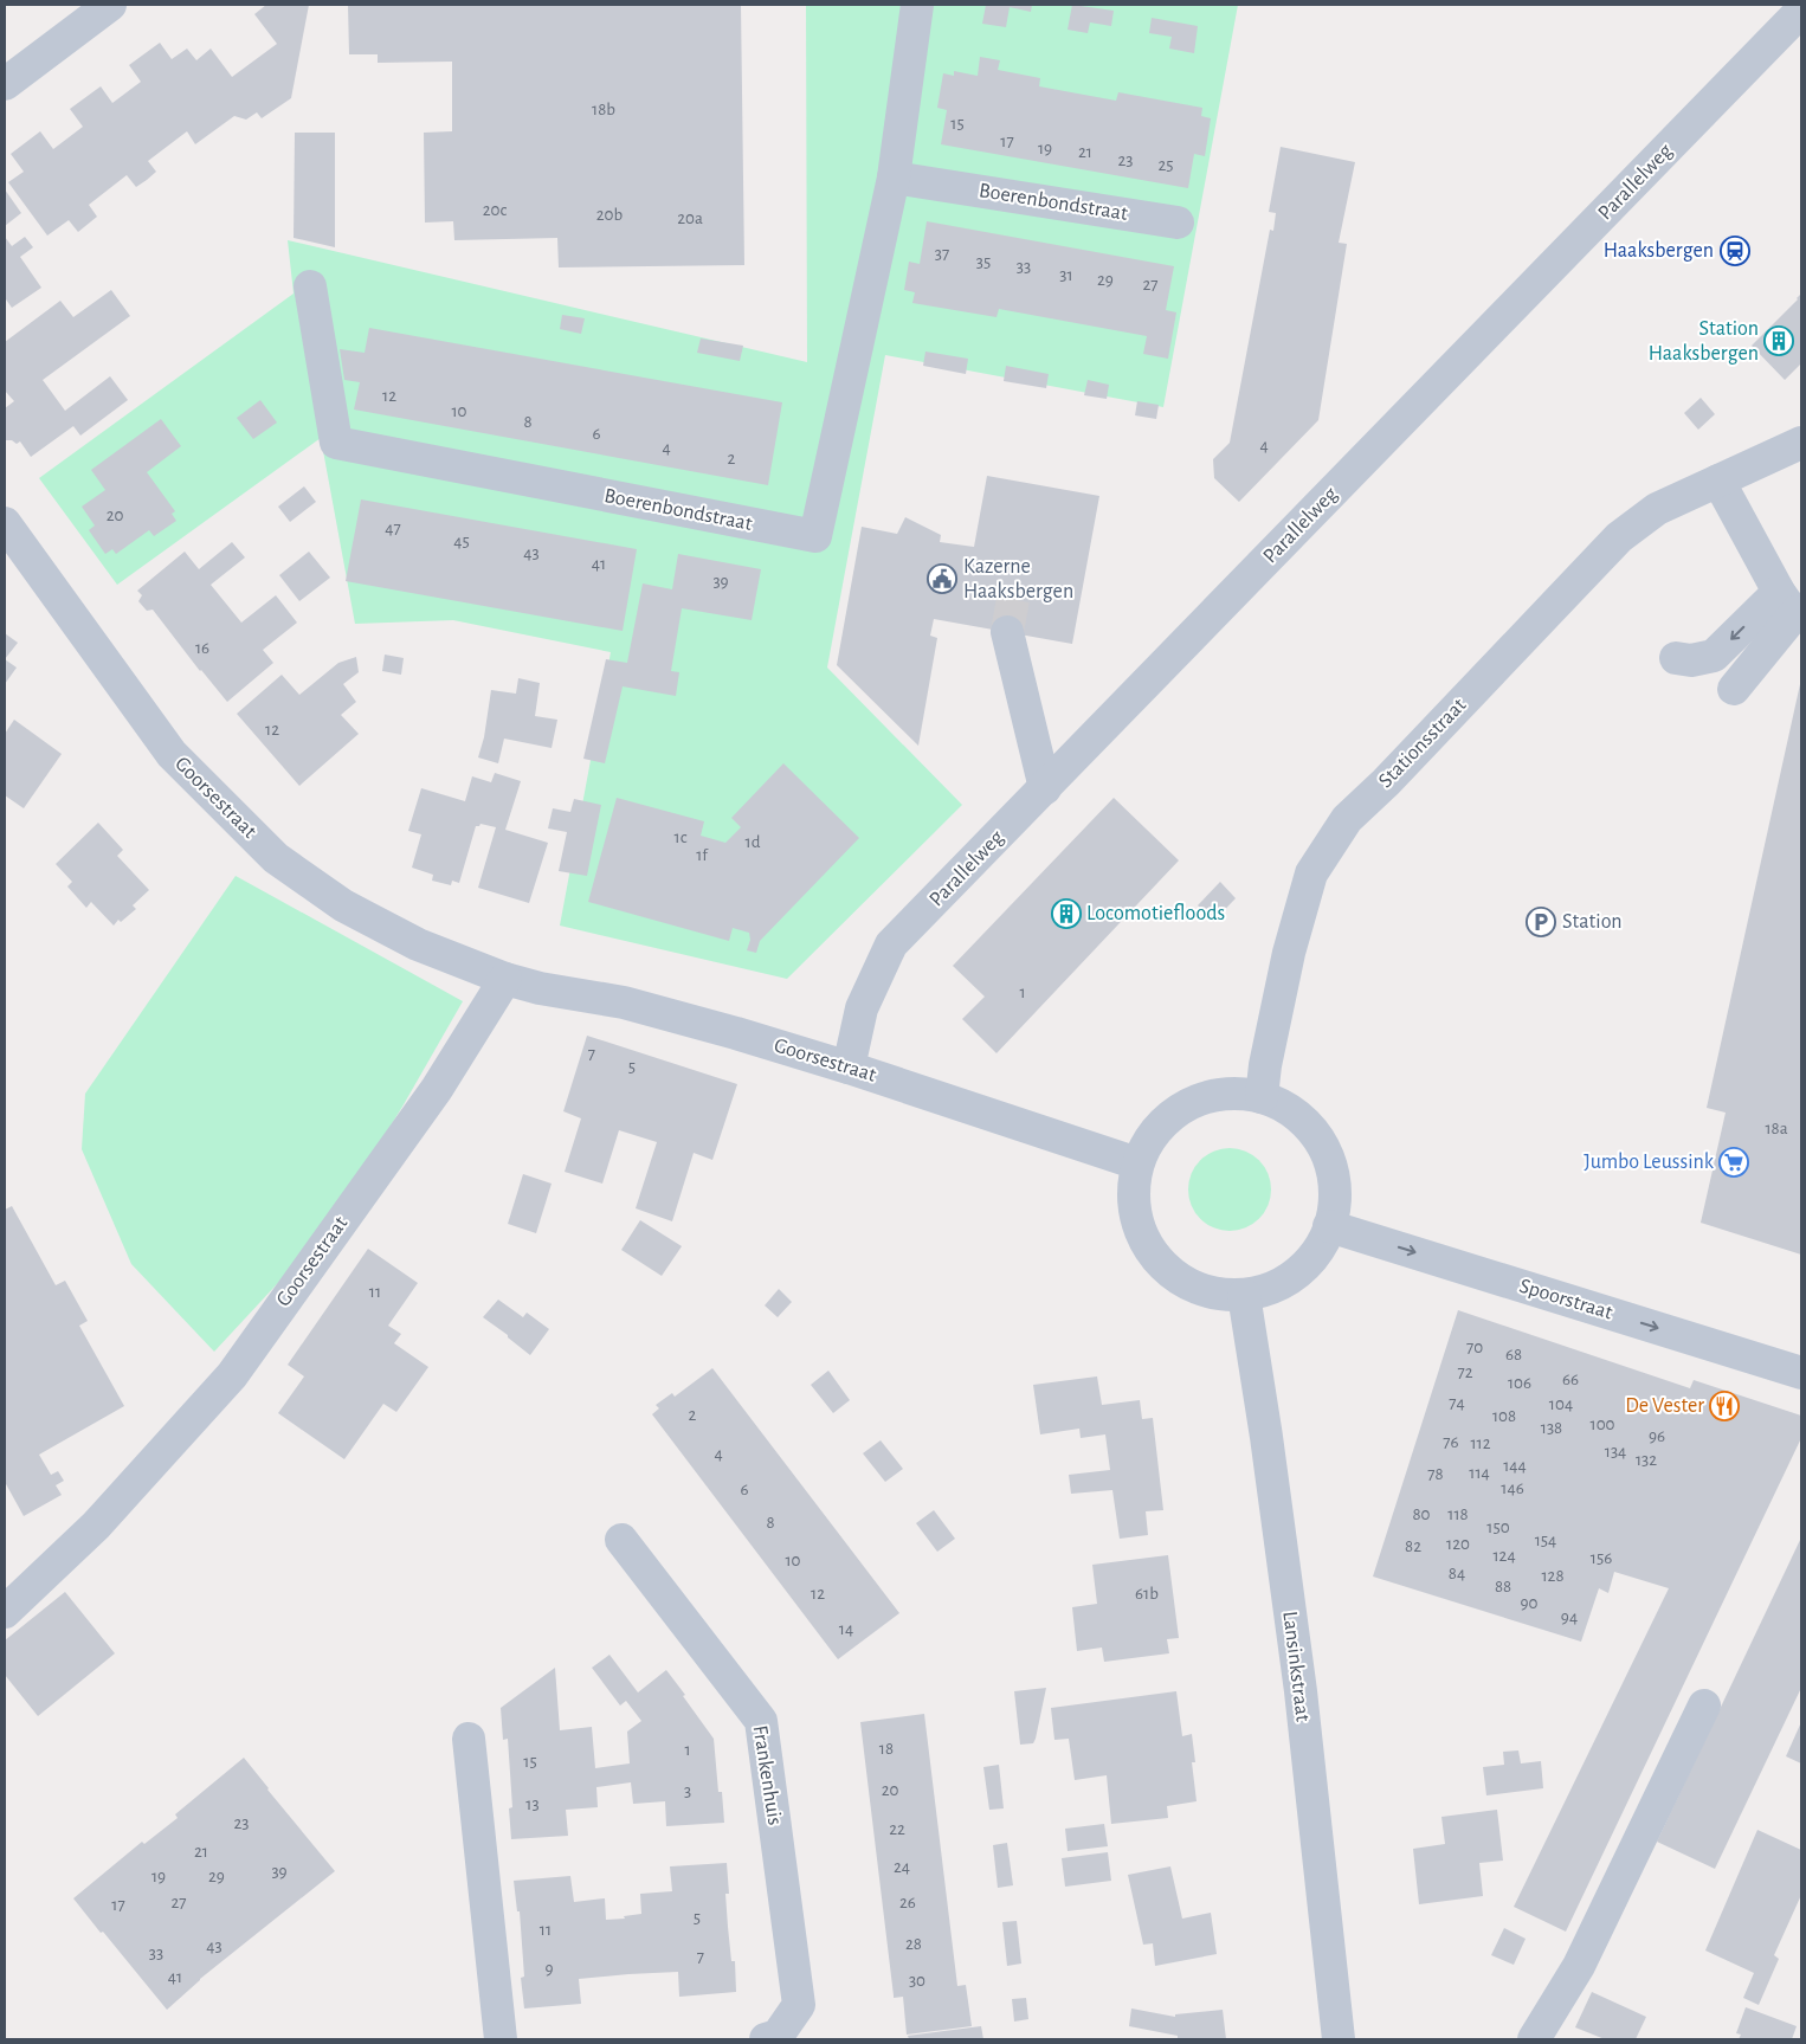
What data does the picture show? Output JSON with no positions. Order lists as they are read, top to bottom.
{
  "streets": {
    "street": [
      "Parallelweg",
      "Boerenbondstraat",
      "Stationsstraat",
      "Goorsestraat",
      "Spoorstraat",
      "Lansinkstraat",
      "Frankenhuis"
    ]
  },
  "crossings": [
    ["Parallelweg", "Goorsestraat"],
    ["Stationsstraat", "Goorsestraat"],
    ["Stationsstraat", "Spoorstraat"],
    ["Stationsstraat", "Lansinkstraat"],
    ["Goorsestraat", "Spoorstraat"],
    ["Goorsestraat", "Lansinkstraat"],
    ["Spoorstraat", "Lansinkstraat"]
  ],
  "one_way": ["Spoorstraat"],
  "places": {
    "station": ["Haaksbergen"],
    "building": ["Station Haaksbergen", "Locomotiefloods"],
    "public building": ["Kazerne Haaksbergen"],
    "parking": ["Station"],
    "supermarket": ["Jumbo Leussink"],
    "restaurant": ["De Vester"]
  },
  "house_numbers": [
    "18b",
    "15",
    "17",
    "19",
    "21",
    "23",
    "25",
    "20c",
    "20b",
    "20a",
    "37",
    "35",
    "33",
    "31",
    "29",
    "27",
    "12",
    "10",
    "8",
    "6",
    "4",
    "4",
    "2",
    "20",
    "47",
    "45",
    "43",
    "41",
    "39",
    "16",
    "12",
    "1c",
    "1d",
    "1f",
    "1",
    "7",
    "5",
    "18a",
    "11",
    "70",
    "68",
    "72",
    "66",
    "106",
    "74",
    "104",
    "2",
    "108",
    "100",
    "138",
    "96",
    "76",
    "112",
    "134",
    "4",
    "132",
    "144",
    "114",
    "78",
    "146",
    "6",
    "80",
    "118",
    "8",
    "150",
    "154",
    "120",
    "82",
    "124",
    "156",
    "10",
    "84",
    "128",
    "88",
    "12",
    "61b",
    "90",
    "94",
    "14",
    "18",
    "1",
    "15",
    "20",
    "3",
    "13",
    "23",
    "22",
    "21",
    "24",
    "39",
    "19",
    "29",
    "27",
    "26",
    "17",
    "5",
    "11",
    "28",
    "43",
    "33",
    "7",
    "9",
    "41",
    "30"
  ]
}
